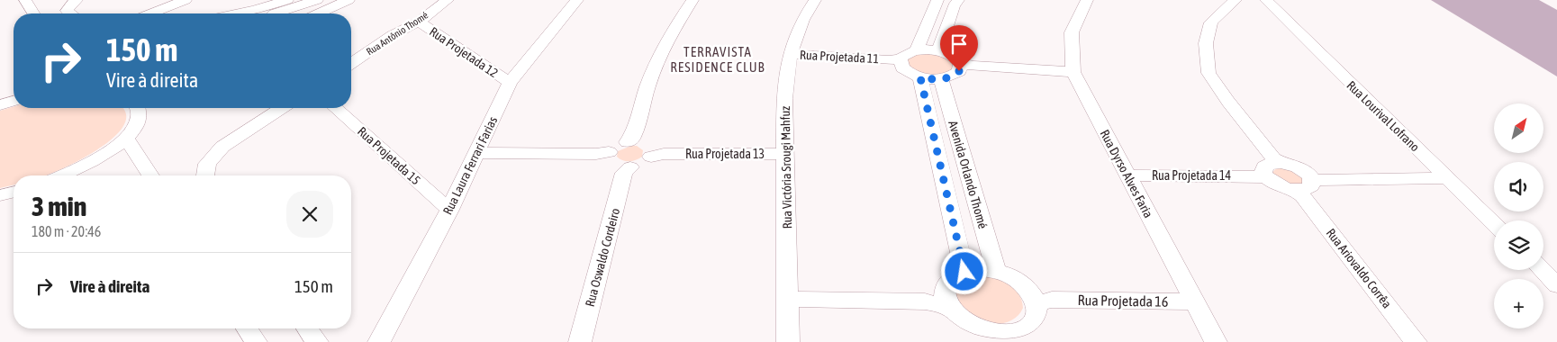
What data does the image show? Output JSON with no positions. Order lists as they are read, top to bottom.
{
  "streets": {
    "street": [
      "Rua Antônio Thomé",
      "Rua Projetada 12",
      "Rua Projetada 11",
      "Rua Lourival Lofrano",
      "Rua Projetada 13",
      "Rua Projetada 15",
      "Rua Laura Ferrari Farias",
      "Rua Victória Srougi Mahfuz",
      "Rua Dyrso Alves Faria",
      "Avenida Orlando Thomé",
      "Rua Projetada 14",
      "Rua Oswaldo Cordeiro",
      "Rua Ariovaldo Corrêa",
      "Rua Projetada 16"
    ]
  },
  "crossings": [
    ["Rua Antônio Thomé", "Rua Projetada 12"],
    ["Rua Projetada 12", "Rua Laura Ferrari Farias"],
    ["Rua Projetada 11", "Rua Victória Srougi Mahfuz"],
    ["Rua Projetada 13", "Rua Victória Srougi Mahfuz"],
    ["Rua Projetada 15", "Rua Laura Ferrari Farias"],
    ["Rua Dyrso Alves Faria", "Rua Projetada 14"],
    ["Rua Dyrso Alves Faria", "Rua Projetada 16"],
    ["Avenida Orlando Thomé", "Rua Projetada 16"]
  ],
  "districts": ["TERRAVISTA RESIDENCE CLUB"],
  "north": "top right",
  "page": {
    "turn": ["150 m", "Vire à direita"],
    "map_buttons": "+",
    "heading": ["3 min", "180 m · 20:46"],
    "list": [
      {
        "name": "Vire à direita",
        "value": "150 m"
      }
    ]
  }
}
